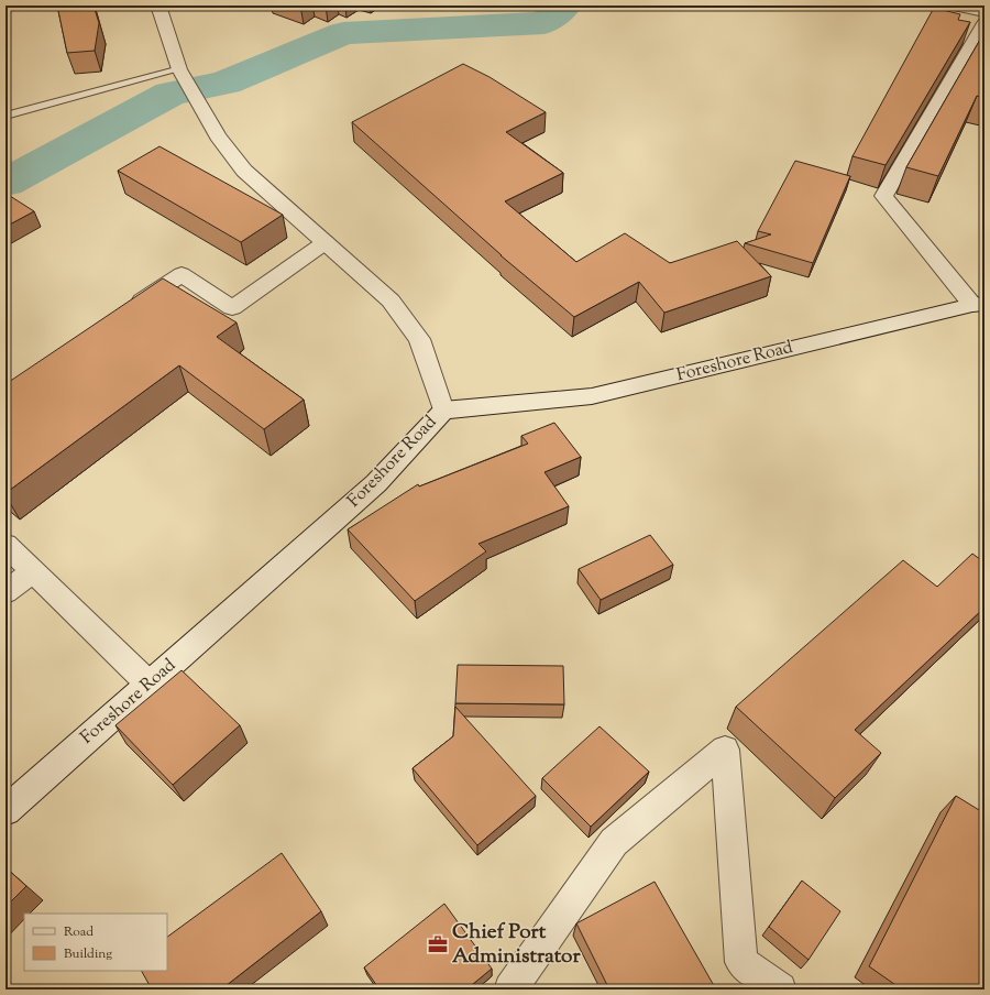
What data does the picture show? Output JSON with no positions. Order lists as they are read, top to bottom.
{
  "streets": {
    "street": ["Foreshore Road"]
  },
  "places": {
    "office": ["Chief Port Administrator"]
  },
  "legend": ["Road", "Building"]
}
